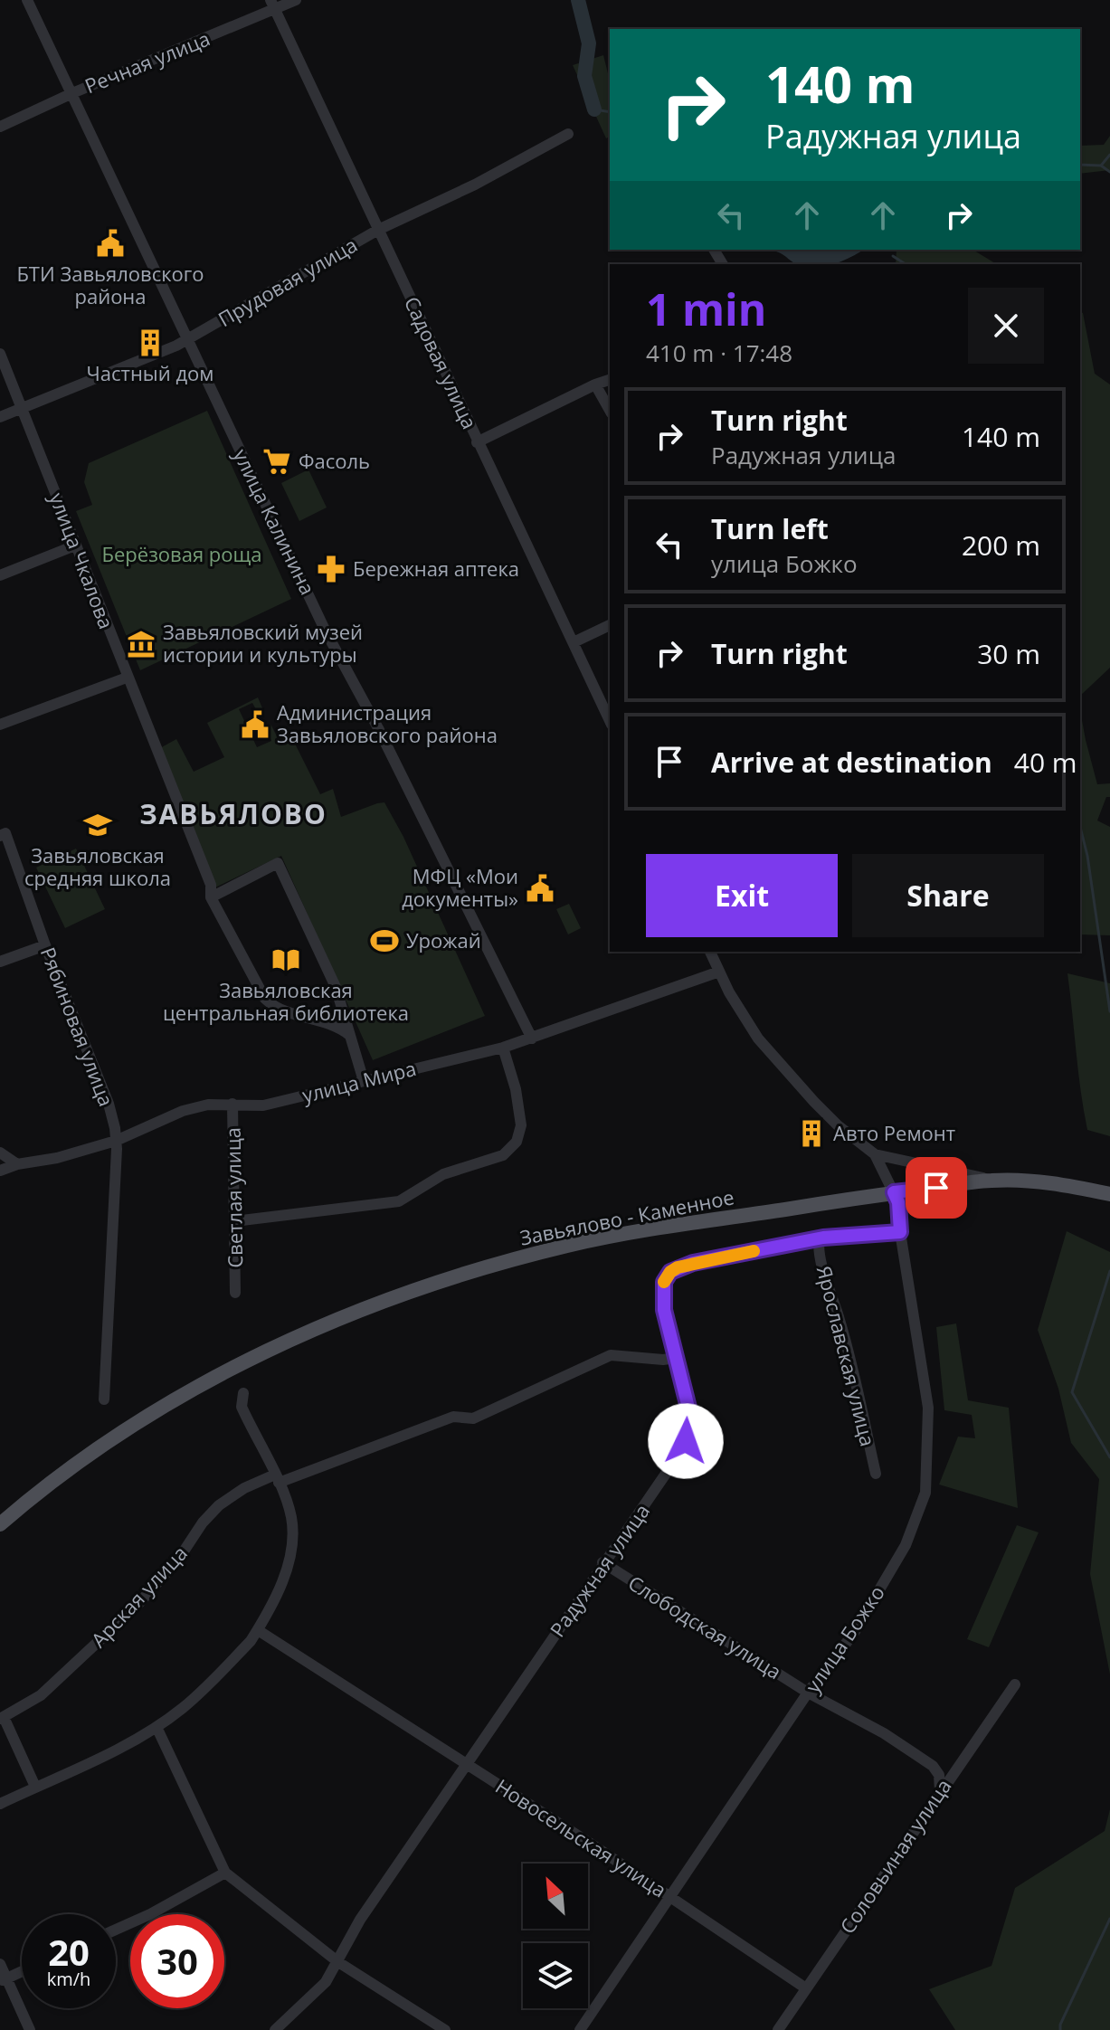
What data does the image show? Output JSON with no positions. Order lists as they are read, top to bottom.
{
  "streets": {
    "main road": ["Завьялово - Каменное"],
    "street": [
      "Речная улица",
      "Прудовая улица",
      "Садовая улица",
      "улица Калинина",
      "улица Чкалова",
      "Рябиновая улица",
      "улица Мира",
      "Светлая улица",
      "Ярославская улица",
      "Радужная улица",
      "Арская улица",
      "Слободская улица",
      "улица Божко",
      "Новосельская улица",
      "Соловьиная улица"
    ]
  },
  "crossings": [
    ["Речная улица", "Садовая улица"],
    ["Речная улица", "улица Калинина"],
    ["Прудовая улица", "Садовая улица"],
    ["Прудовая улица", "улица Калинина"],
    ["Прудовая улица", "улица Чкалова"],
    ["улица Калинина", "улица Мира"],
    ["Рябиновая улица", "улица Мира"],
    ["улица Мира", "Светлая улица"],
    ["Завьялово - Каменное", "улица Божко"],
    ["Ярославская улица", "Радужная улица"],
    ["Радужная улица", "Арская улица"],
    ["Радужная улица", "Слободская улица"],
    ["Радужная улица", "улица Божко"],
    ["Радужная улица", "Новосельская улица"],
    ["Слободская улица", "улица Божко"],
    ["Слободская улица", "Соловьиная улица"],
    ["улица Божко", "Новосельская улица"],
    ["Новосельская улица", "Соловьиная улица"]
  ],
  "districts": ["ЗАВЬЯЛОВО"],
  "parks": ["Берёзовая роща"],
  "places": {
    "public building": ["БТИ Завьяловского района", "Администрация Завьяловского района", "МФЦ «Мои документы»"],
    "building": ["Частный дом", "Авто Ремонт"],
    "supermarket": ["Фасоль"],
    "pharmacy": ["Бережная аптека"],
    "museum": ["Завьяловский музей истории и культуры"],
    "school or university": ["Завьяловская средняя школа"],
    "sports": ["Урожай"],
    "library": ["Завьяловская центральная библиотека"]
  },
  "north": "top left",
  "page": {
    "turn": ["140 m", "Радужная улица"],
    "heading": ["1 min", "410 m · 17:48"],
    "list": [
      {
        "name": "Turn right",
        "note": "Радужная улица",
        "value": "140 m"
      },
      {
        "name": "Turn left",
        "note": "улица Божко",
        "value": "200 m"
      },
      {
        "name": "Turn right",
        "value": "30 m"
      },
      {
        "name": "Arrive at destination",
        "value": "40 m"
      }
    ],
    "buttons": ["Exit", "Share"],
    "speed": "20 km/h",
    "limit": "30"
  }
}
